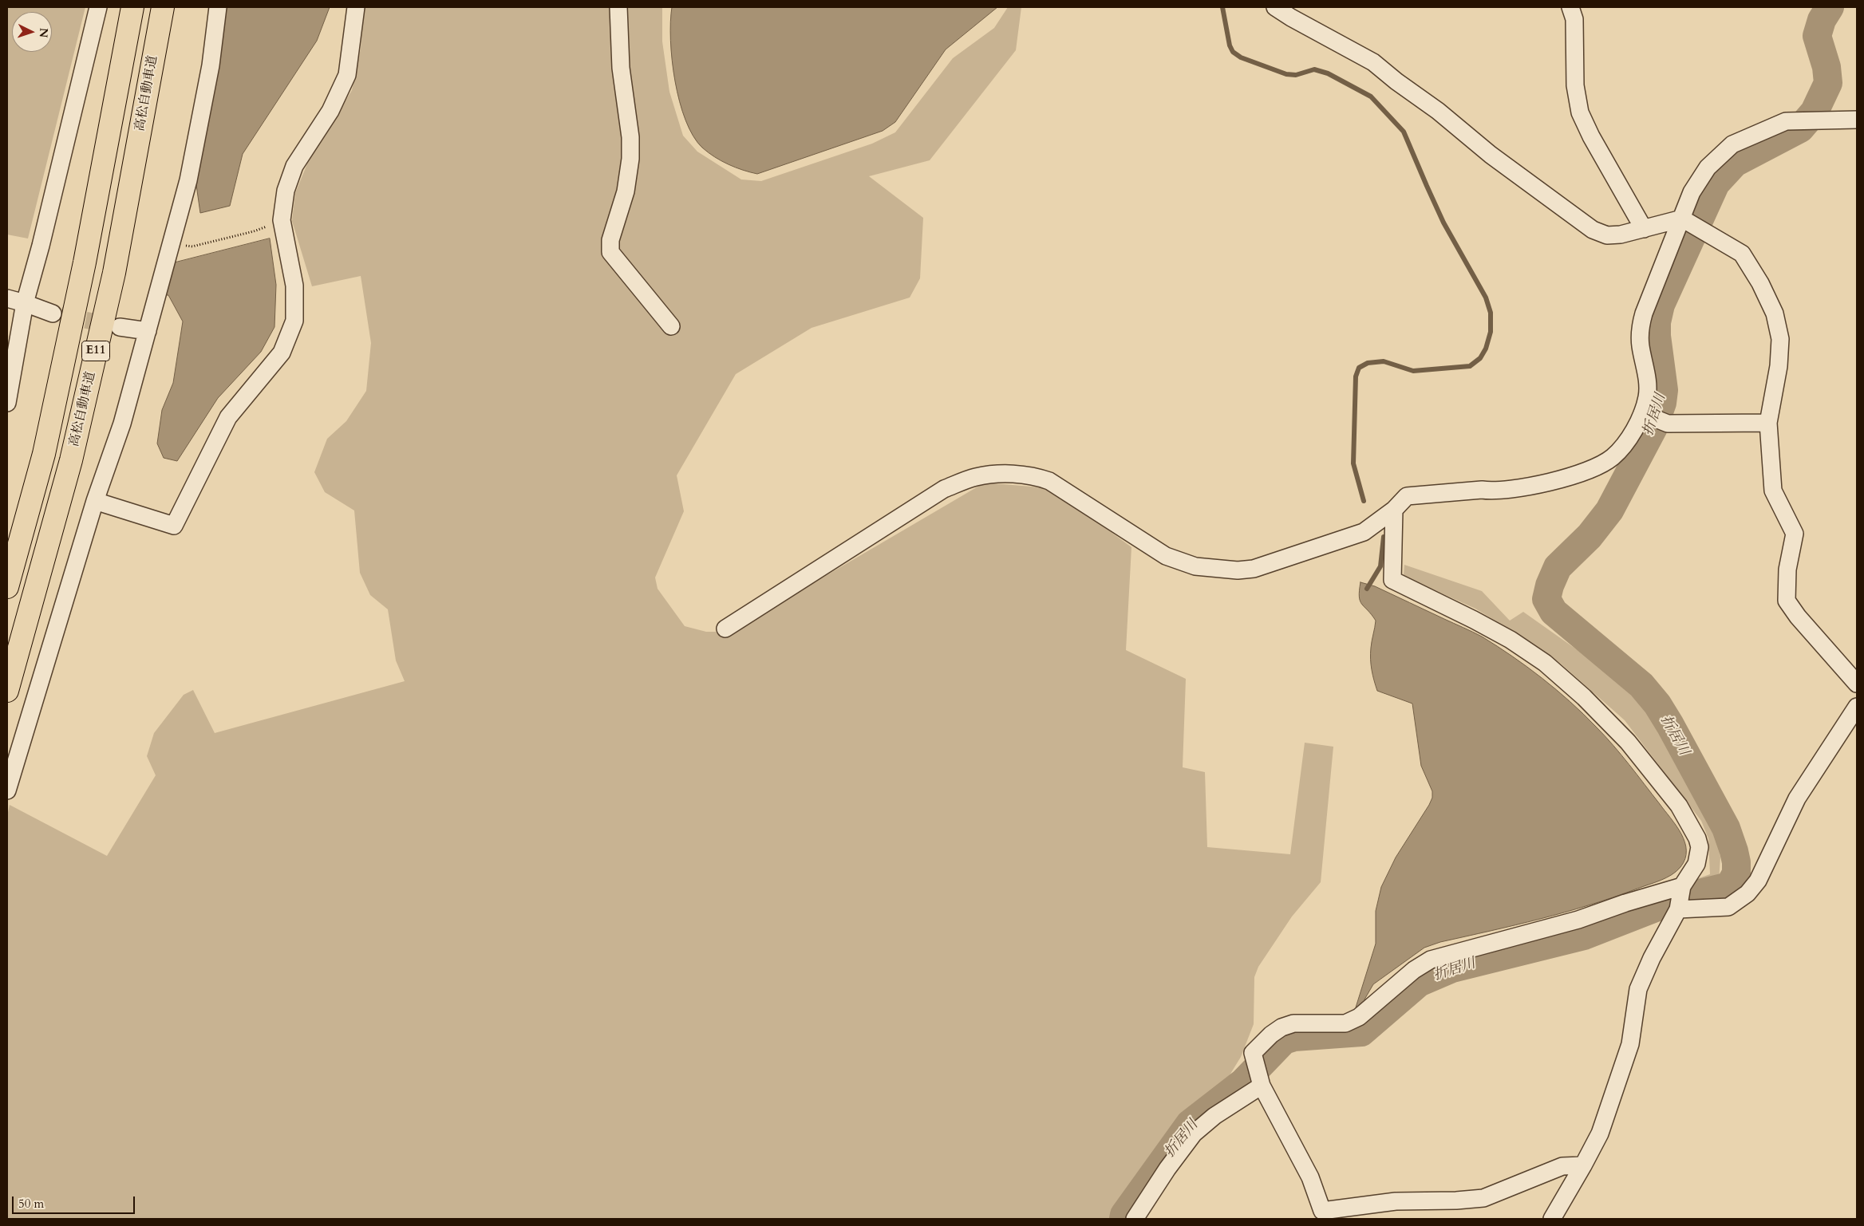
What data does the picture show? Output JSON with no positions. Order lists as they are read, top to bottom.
{
  "streets": {
    "highway": ["高松自動車道", "E11"]
  },
  "water": ["折居川"],
  "scale_bar": "50 m",
  "north": "right"
}
